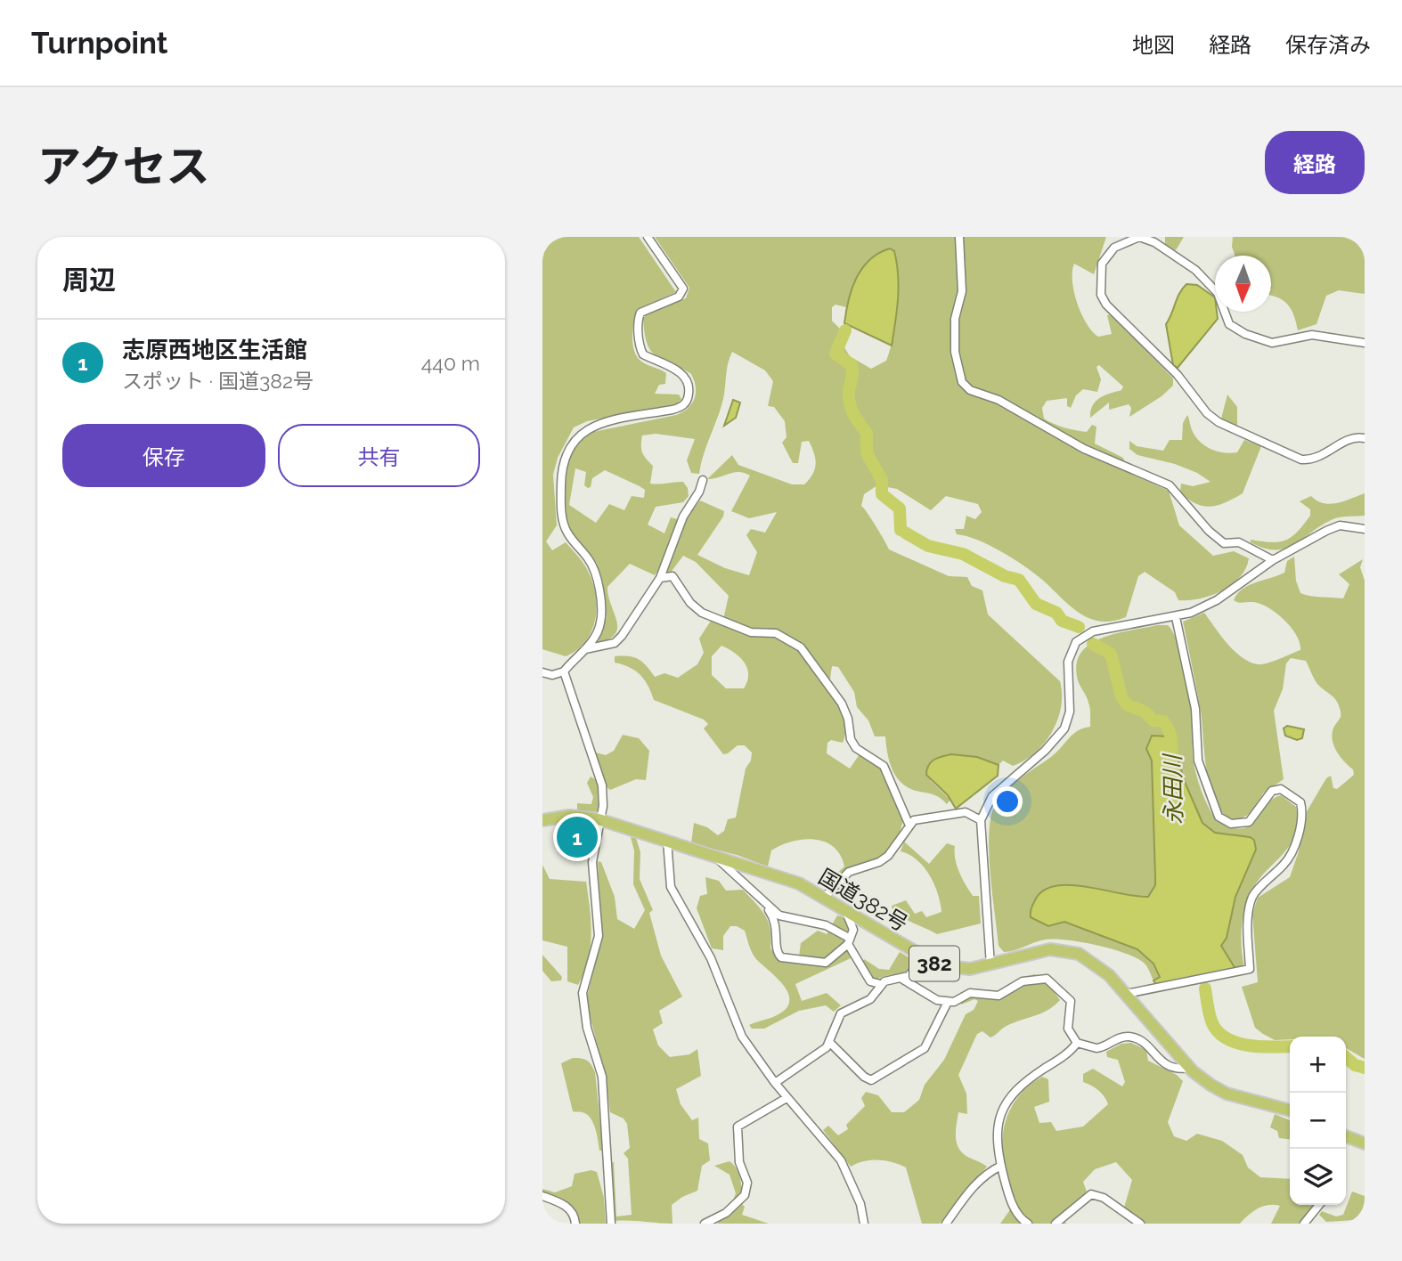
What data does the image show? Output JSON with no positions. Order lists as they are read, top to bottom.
{
  "streets": {
    "highway": ["国道382号", "382"]
  },
  "water": ["永田川"],
  "north": "bottom",
  "page": {
    "header": "Turnpoint",
    "nav": ["地図", "経路", "保存済み"],
    "title": "アクセス",
    "buttons": [
      "経路",
      ["保存", "共有"]
    ],
    "heading": "周辺",
    "list": [
      {
        "mark": "1",
        "name": "志原西地区生活館",
        "note": "スポット · 国道382号",
        "value": "440 m"
      }
    ],
    "pins": "1",
    "map_buttons": ["+", "−"]
  }
}
